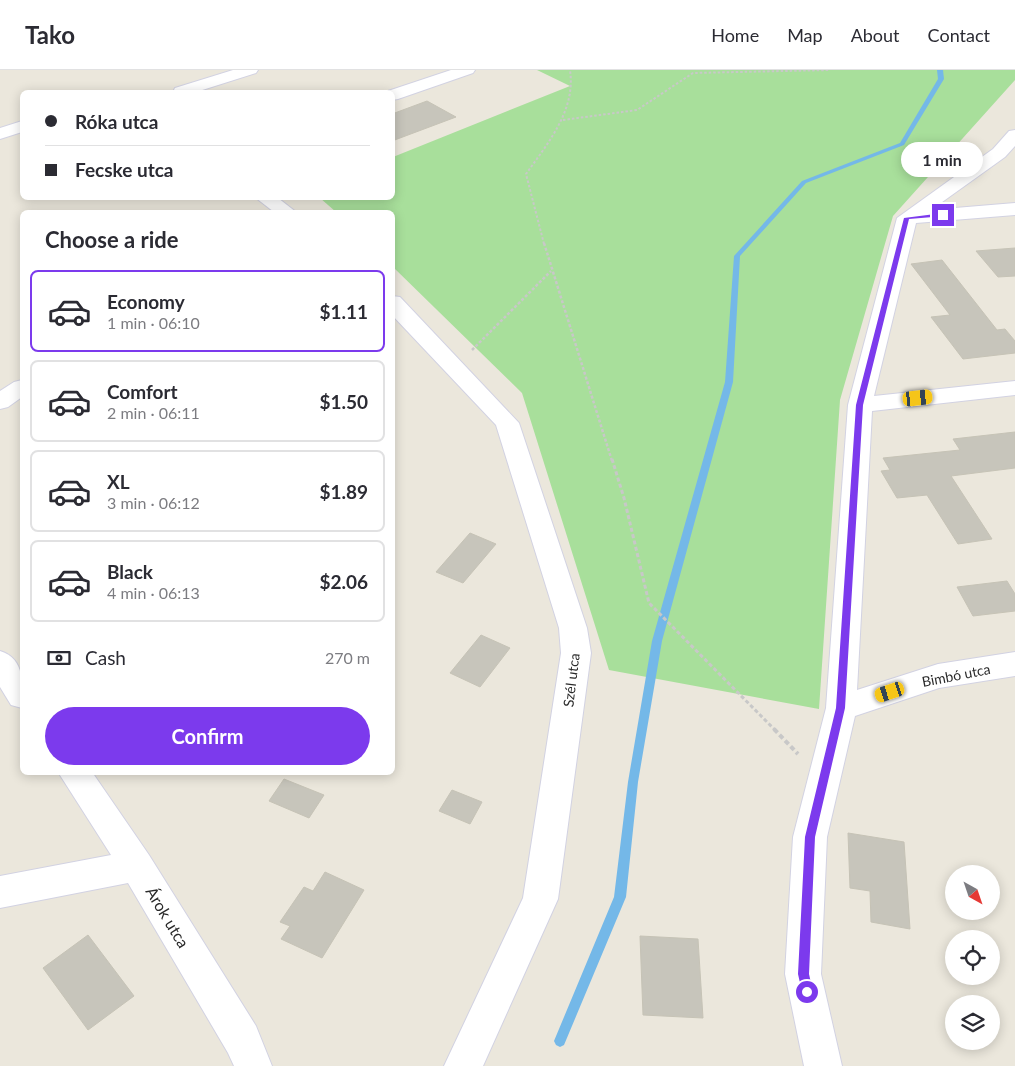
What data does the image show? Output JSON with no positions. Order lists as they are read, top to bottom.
{
  "streets": {
    "street": ["Bimbó utca", "Szél utca", "Árok utca"]
  },
  "north": "bottom right",
  "page": {
    "header": "Tako",
    "nav": [
      "Home",
      "Map",
      "About",
      "Contact"
    ],
    "banner": ["Róka utca", "Fecske utca"],
    "bubble": "1 min",
    "heading": "Choose a ride",
    "list": [
      {
        "name": "Economy",
        "note": "1 min · 06:10",
        "value": "$1.11"
      },
      {
        "name": "Comfort",
        "note": "2 min · 06:11",
        "value": "$1.50"
      },
      {
        "name": "XL",
        "note": "3 min · 06:12",
        "value": "$1.89"
      },
      {
        "name": "Black",
        "note": "4 min · 06:13",
        "value": "$2.06"
      }
    ],
    "pay": ["Cash", "270 m"],
    "buttons": "Confirm"
  }
}
